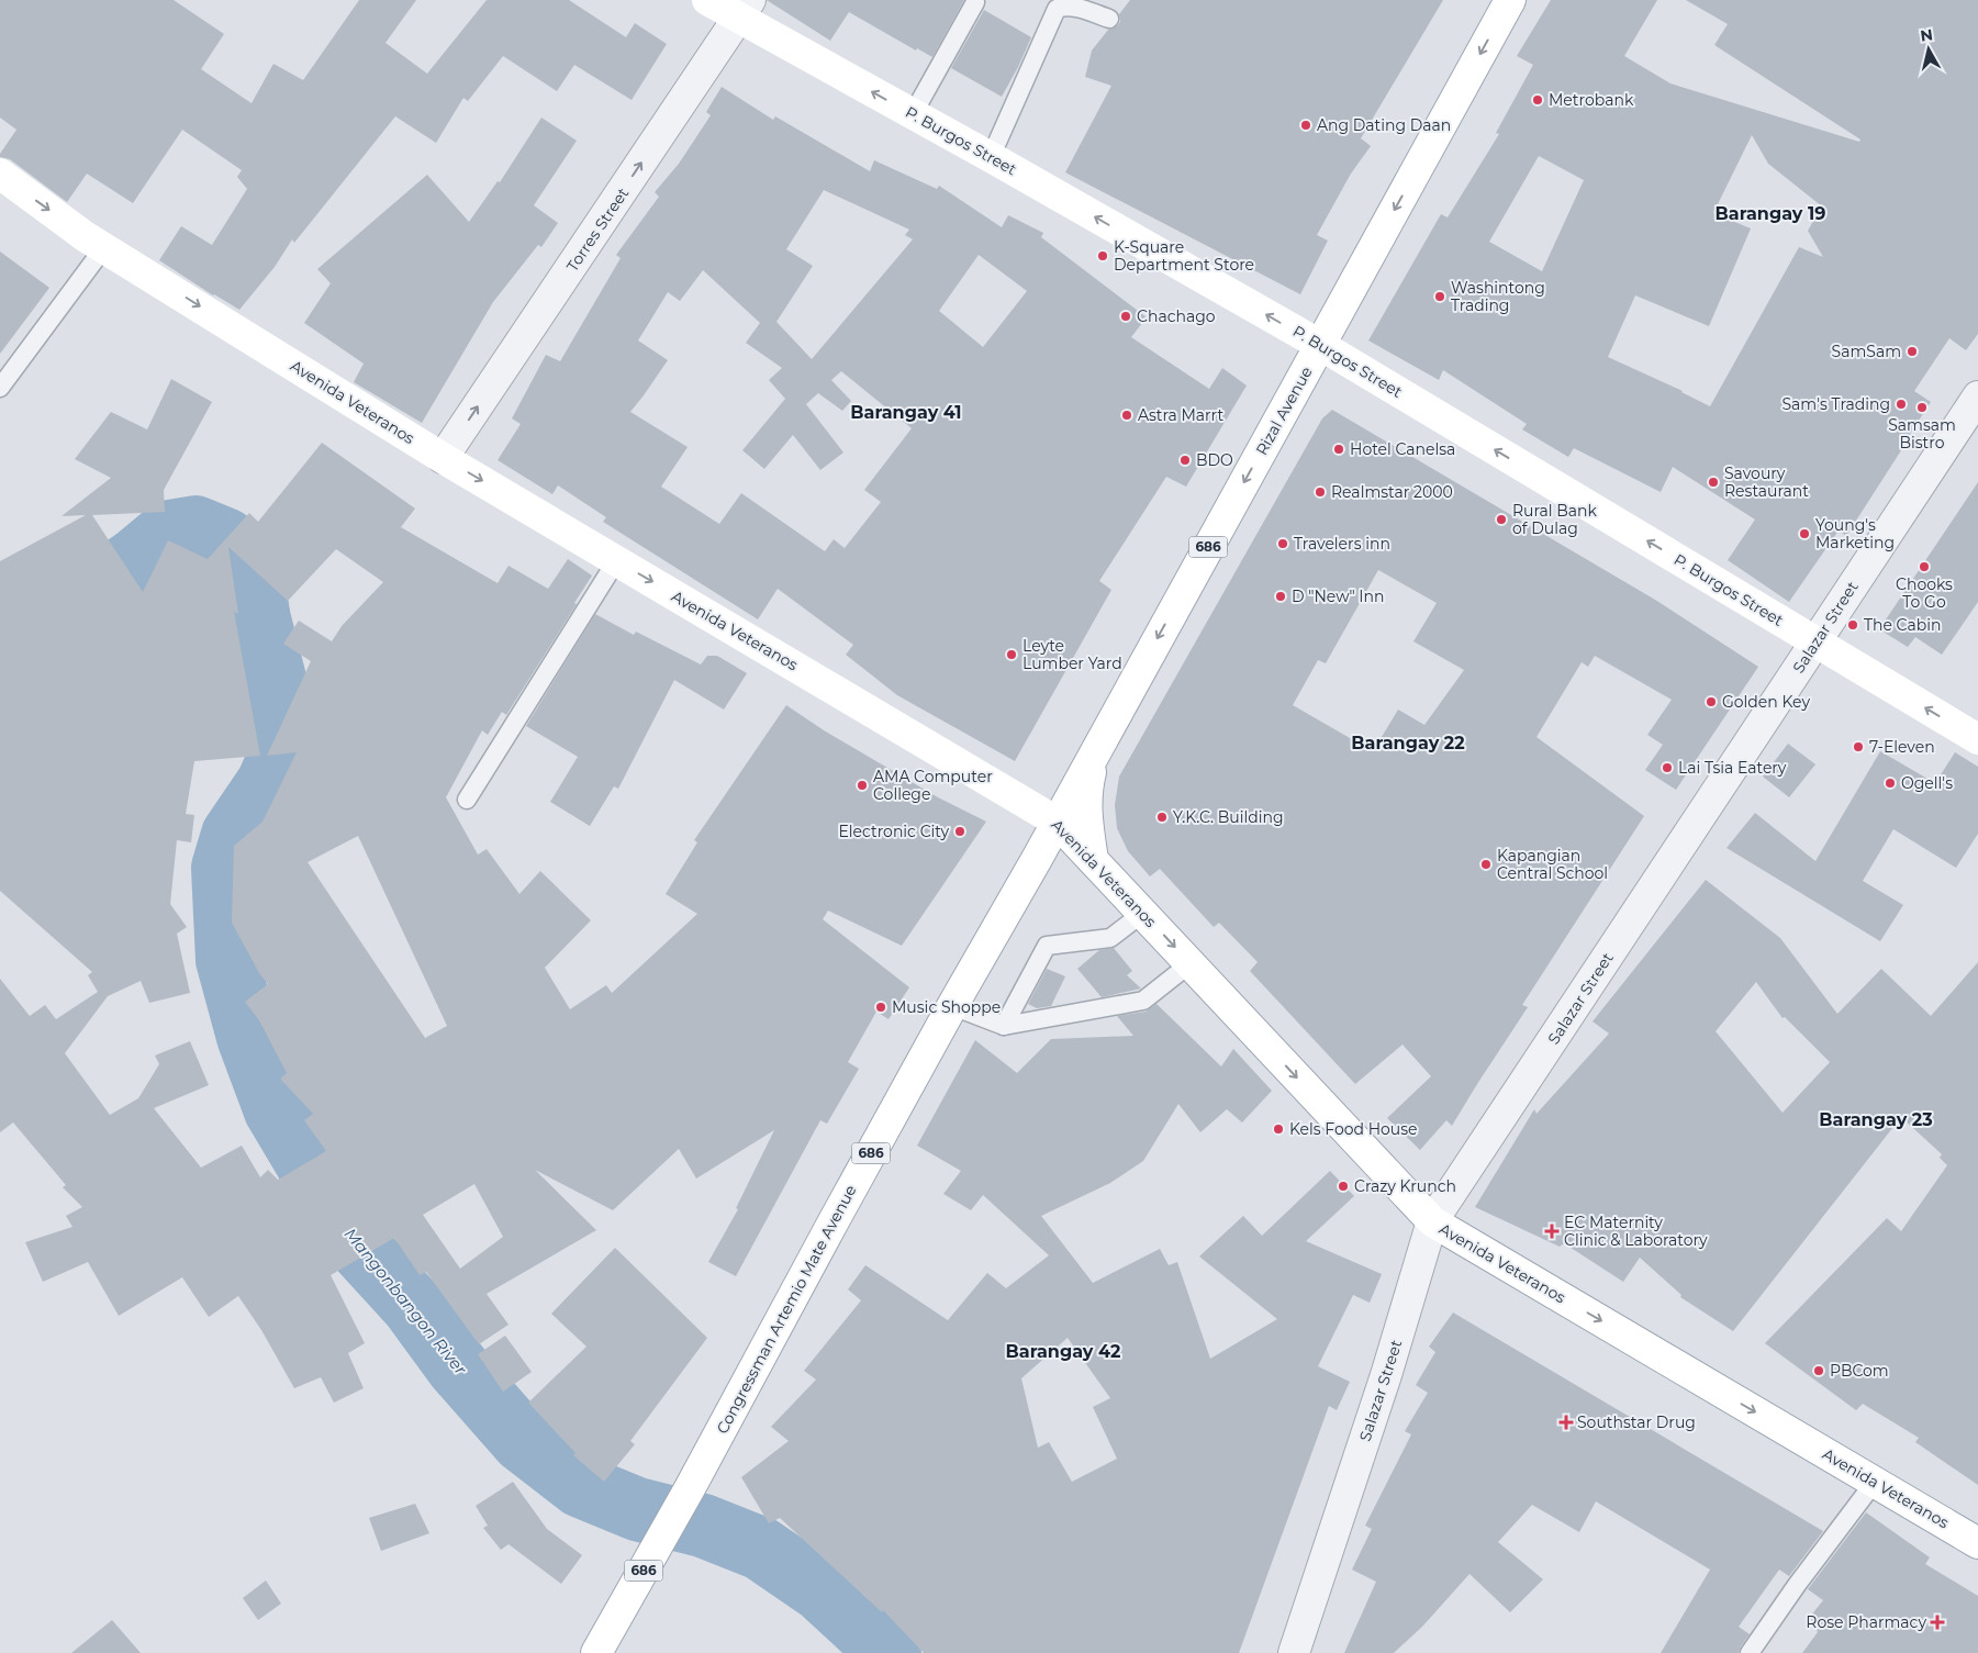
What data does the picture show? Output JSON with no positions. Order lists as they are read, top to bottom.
{
  "streets": {
    "main road": [
      "P. Burgos Street",
      "Avenida Veteranos",
      "Rizal Avenue",
      "686",
      "Congressman Artemio Mate Avenue"
    ],
    "street": ["Torres Street", "Salazar Street"]
  },
  "crossings": [
    ["P. Burgos Street", "Torres Street"],
    ["P. Burgos Street", "Rizal Avenue"],
    ["P. Burgos Street", "Salazar Street"],
    ["Torres Street", "Avenida Veteranos"],
    ["Avenida Veteranos", "Rizal Avenue"],
    ["Avenida Veteranos", "Salazar Street"],
    ["Avenida Veteranos", "Congressman Artemio Mate Avenue"],
    ["Rizal Avenue", "Congressman Artemio Mate Avenue"]
  ],
  "one_way": [
    "P. Burgos Street",
    "Torres Street",
    "Avenida Veteranos",
    "Rizal Avenue"
  ],
  "districts": [
    "Barangay 19",
    "Barangay 41",
    "Barangay 22",
    "Barangay 23",
    "Barangay 42"
  ],
  "water": ["Mangonbangon River"],
  "places": {
    "other": [
      "Metrobank",
      "Ang Dating Daan",
      "K-Square Department Store",
      "Washintong Trading",
      "Chachago",
      "SamSam",
      "Sam's Trading",
      "Samsam Bistro",
      "Astra Marrt",
      "Hotel Canelsa",
      "BDO",
      "Savoury Restaurant",
      "Realmstar 2000",
      "Rural Bank of Dulag",
      "Young's Marketing",
      "Travelers inn",
      "Chooks To Go",
      "D \"New\" Inn",
      "The Cabin",
      "Leyte Lumber Yard",
      "Golden Key",
      "7-Eleven",
      "Lai Tsia Eatery",
      "Ogell's",
      "AMA Computer College",
      "Y.K.C. Building",
      "Electronic City",
      "Kapangian Central School",
      "Music Shoppe",
      "Kels Food House",
      "Crazy Krunch",
      "PBCom"
    ],
    "health": ["EC Maternity Clinic & Laboratory", "Southstar Drug", "Rose Pharmacy"]
  },
  "north": "top"
}
